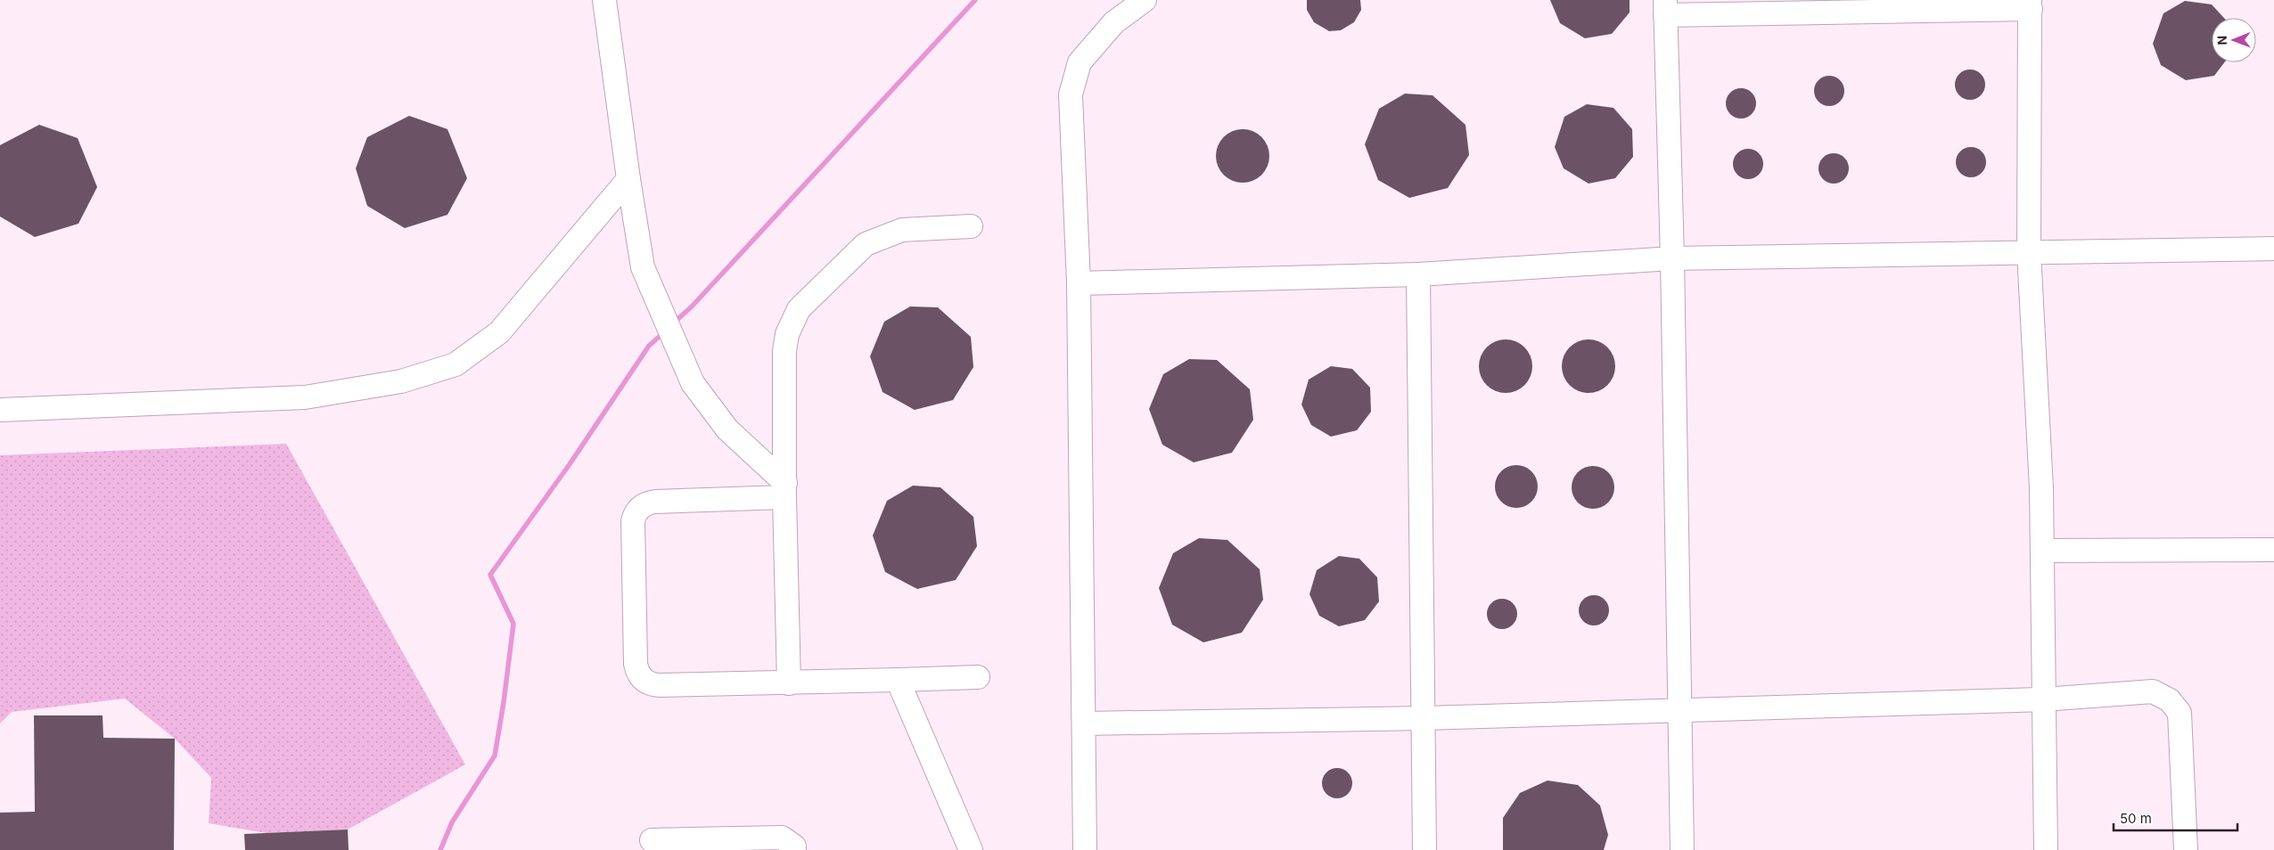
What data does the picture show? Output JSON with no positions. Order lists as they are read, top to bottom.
{
  "scale_bar": "50 m",
  "north": "left"
}
